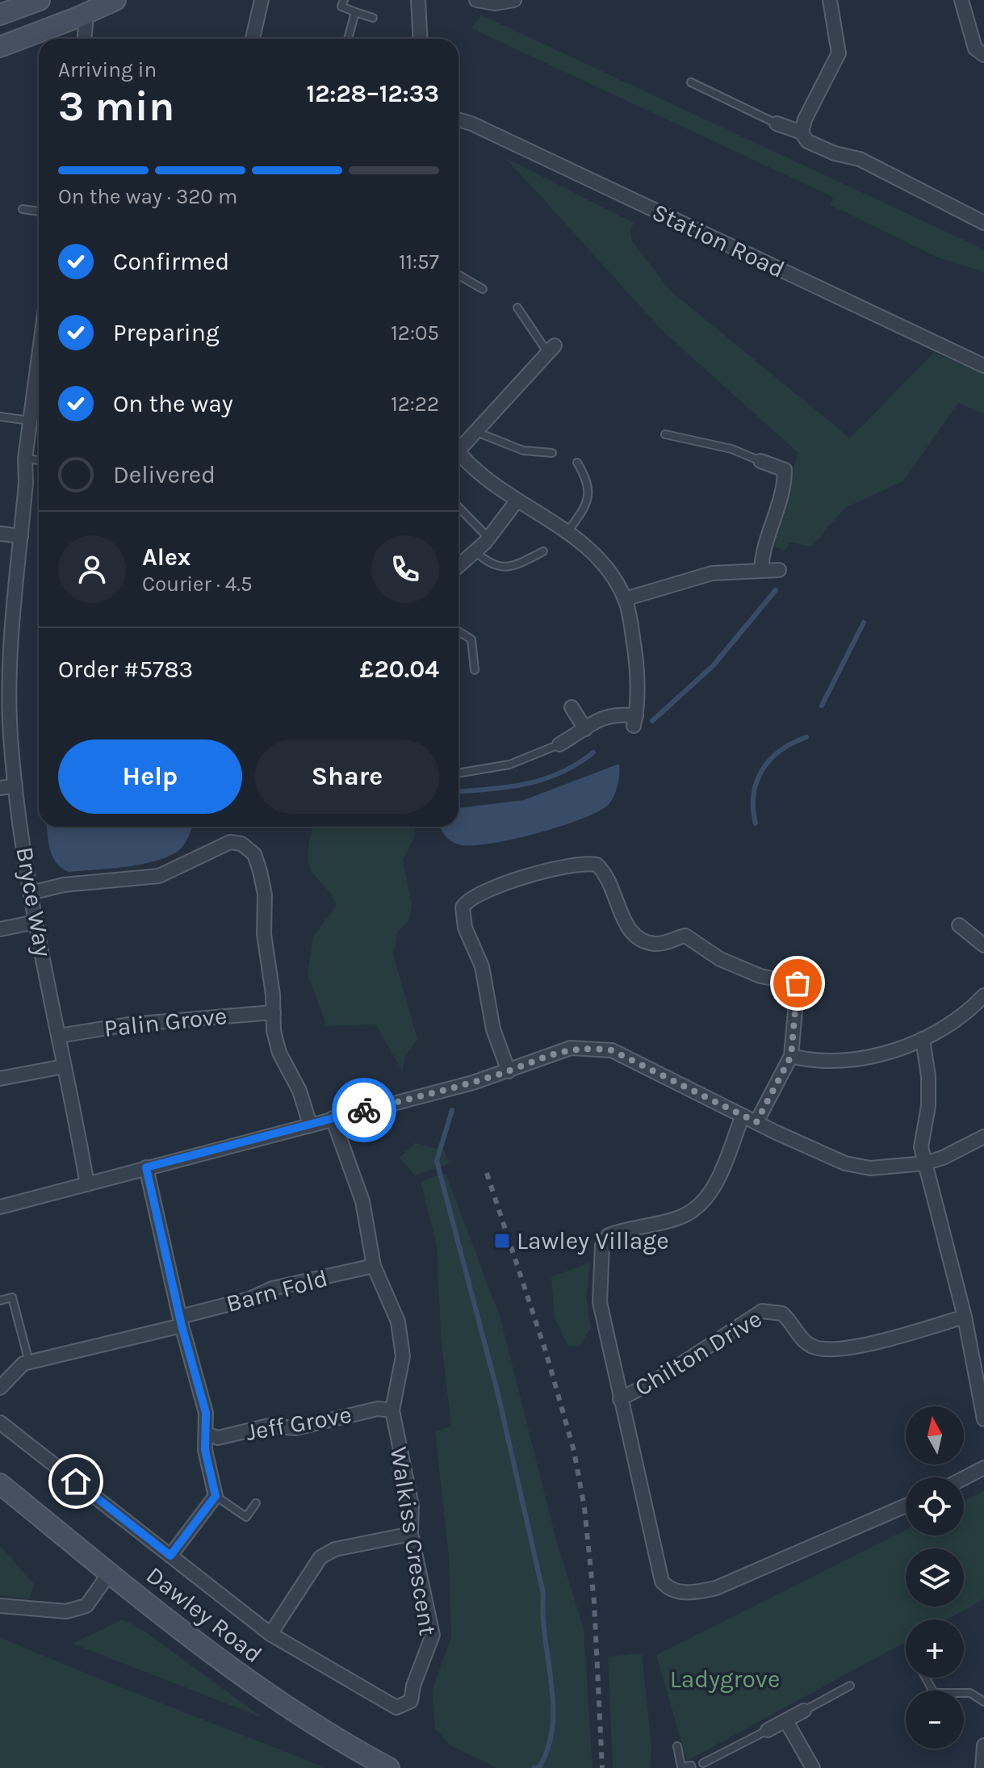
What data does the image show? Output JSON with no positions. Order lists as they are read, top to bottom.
{
  "streets": {
    "street": [
      "Station Road",
      "Bryce Way",
      "Palin Grove",
      "Barn Fold",
      "Chilton Drive",
      "Jeff Grove",
      "Walkiss Crescent",
      "Dawley Road"
    ]
  },
  "crossings": [
    ["Bryce Way", "Palin Grove"],
    ["Barn Fold", "Walkiss Crescent"],
    ["Jeff Grove", "Walkiss Crescent"]
  ],
  "parks": ["Ladygrove"],
  "places": {
    "transit": ["Lawley Village"]
  },
  "north": "top",
  "page": {
    "heading": ["3 min", "Arriving in", "12:28–12:33"],
    "panel": [
      "Alex",
      "Courier · 4.5",
      "Order #5783",
      "£20.04"
    ],
    "bar": "On the way · 320 m",
    "list": [
      ["Confirmed", "11:57"],
      ["Preparing", "12:05"],
      ["On the way", "12:22"],
      "Delivered"
    ],
    "buttons": ["Help", "Share"],
    "map_buttons": ["+", "−"]
  }
}
